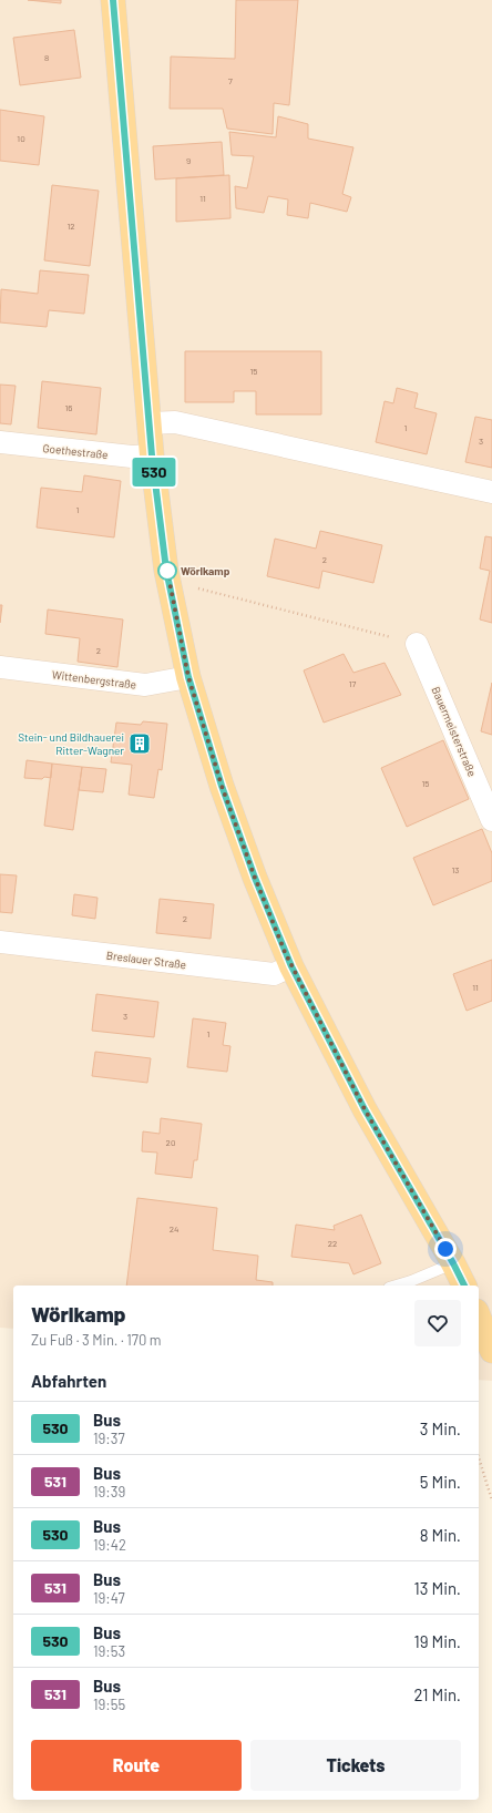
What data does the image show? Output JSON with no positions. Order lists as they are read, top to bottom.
{
  "streets": {
    "street": [
      "Goethestraße",
      "Wittenbergstraße",
      "Bauermeisterstraße",
      "Breslauer Straße"
    ]
  },
  "places": {
    "other": ["Wörlkamp"],
    "building": ["Stein- und Bildhauerei Ritter-Wagner"]
  },
  "lines": ["bus line 530"],
  "house_numbers": [
    "8",
    "7",
    "10",
    "9",
    "11",
    "12",
    "15",
    "16",
    "1",
    "3",
    "1",
    "2",
    "2",
    "17",
    "15",
    "13",
    "2",
    "11",
    "3",
    "1",
    "20",
    "24",
    "22"
  ],
  "page": {
    "on_map": "530",
    "heading": [
      ["Wörlkamp", "Zu Fuß · 3 Min. · 170 m"],
      "Abfahrten"
    ],
    "list": [
      {
        "mark": "530",
        "name": "Bus",
        "note": "19:37",
        "value": "3 Min."
      },
      {
        "mark": "531",
        "name": "Bus",
        "note": "19:39",
        "value": "5 Min."
      },
      {
        "mark": "530",
        "name": "Bus",
        "note": "19:42",
        "value": "8 Min."
      },
      {
        "mark": "531",
        "name": "Bus",
        "note": "19:47",
        "value": "13 Min."
      },
      {
        "mark": "530",
        "name": "Bus",
        "note": "19:53",
        "value": "19 Min."
      },
      {
        "mark": "531",
        "name": "Bus",
        "note": "19:55",
        "value": "21 Min."
      }
    ],
    "buttons": ["Route", "Tickets"]
  }
}
